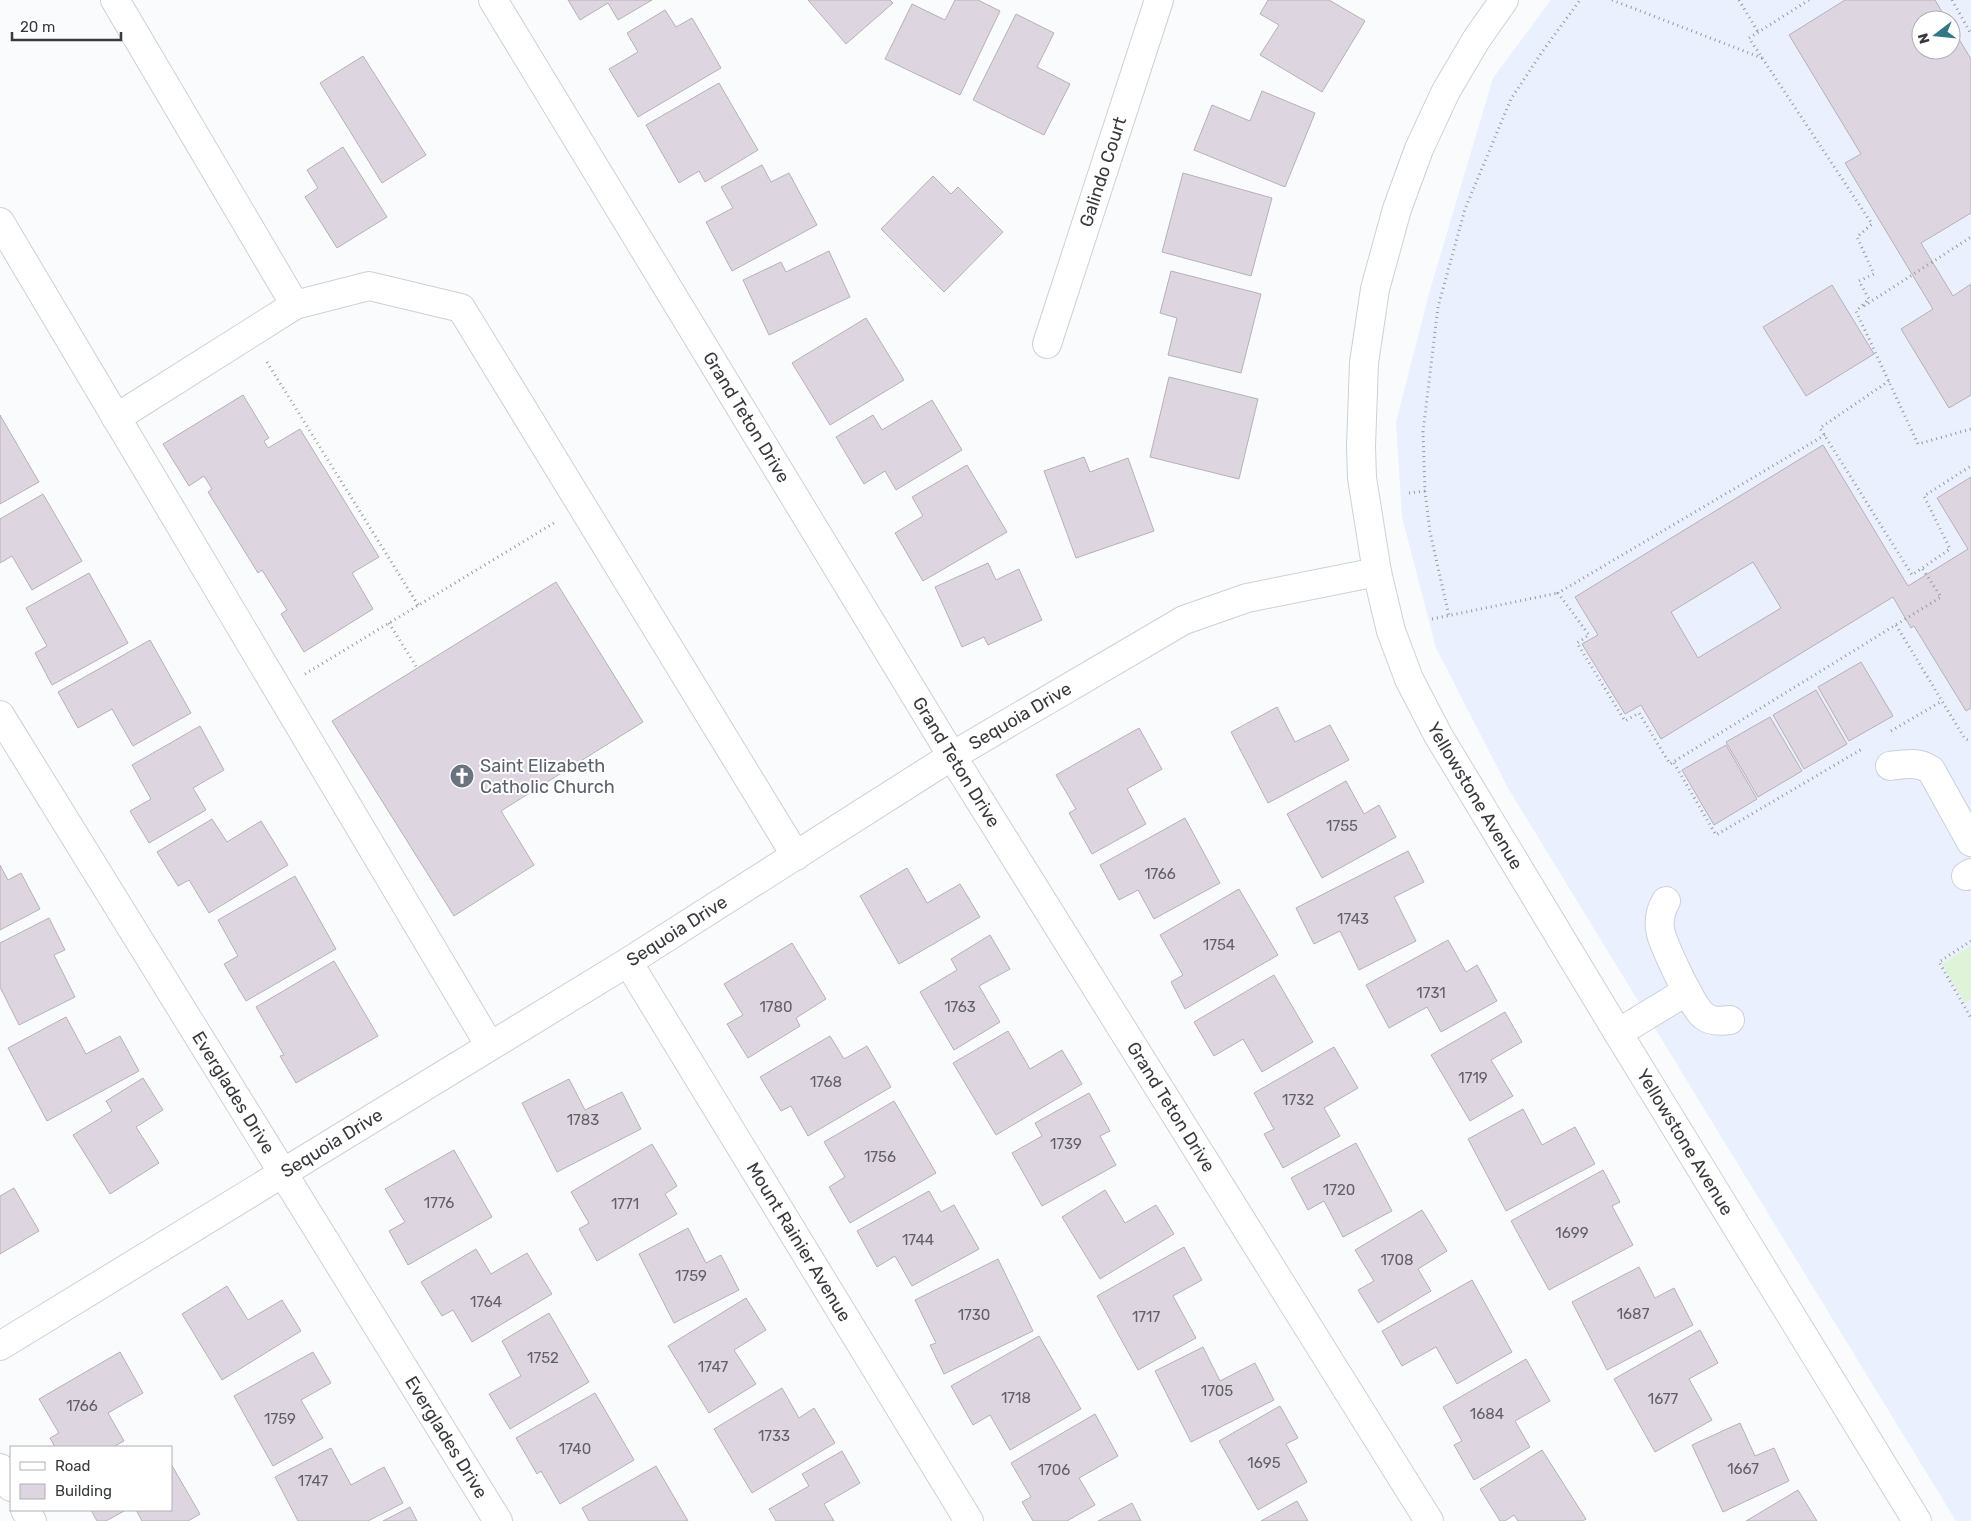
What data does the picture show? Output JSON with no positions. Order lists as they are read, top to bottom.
{
  "streets": {
    "street": [
      "Galindo Court",
      "Grand Teton Drive",
      "Sequoia Drive",
      "Yellowstone Avenue",
      "Everglades Drive",
      "Mount Rainier Avenue"
    ]
  },
  "crossings": [
    ["Grand Teton Drive", "Sequoia Drive"],
    ["Sequoia Drive", "Yellowstone Avenue"],
    ["Sequoia Drive", "Everglades Drive"],
    ["Sequoia Drive", "Mount Rainier Avenue"]
  ],
  "places": {
    "church": ["Saint Elizabeth Catholic Church"]
  },
  "house_numbers": [
    "1755",
    "1766",
    "1743",
    "1754",
    "1731",
    "1780",
    "1763",
    "1719",
    "1768",
    "1732",
    "1783",
    "1739",
    "1756",
    "1720",
    "1776",
    "1771",
    "1699",
    "1744",
    "1708",
    "1759",
    "1764",
    "1687",
    "1730",
    "1717",
    "1752",
    "1747",
    "1705",
    "1718",
    "1677",
    "1766",
    "1684",
    "1759",
    "1733",
    "1740",
    "1695",
    "1667",
    "1706",
    "1747"
  ],
  "legend": ["Road", "Building"],
  "scale_bar": "20 m",
  "north": "left"
}
